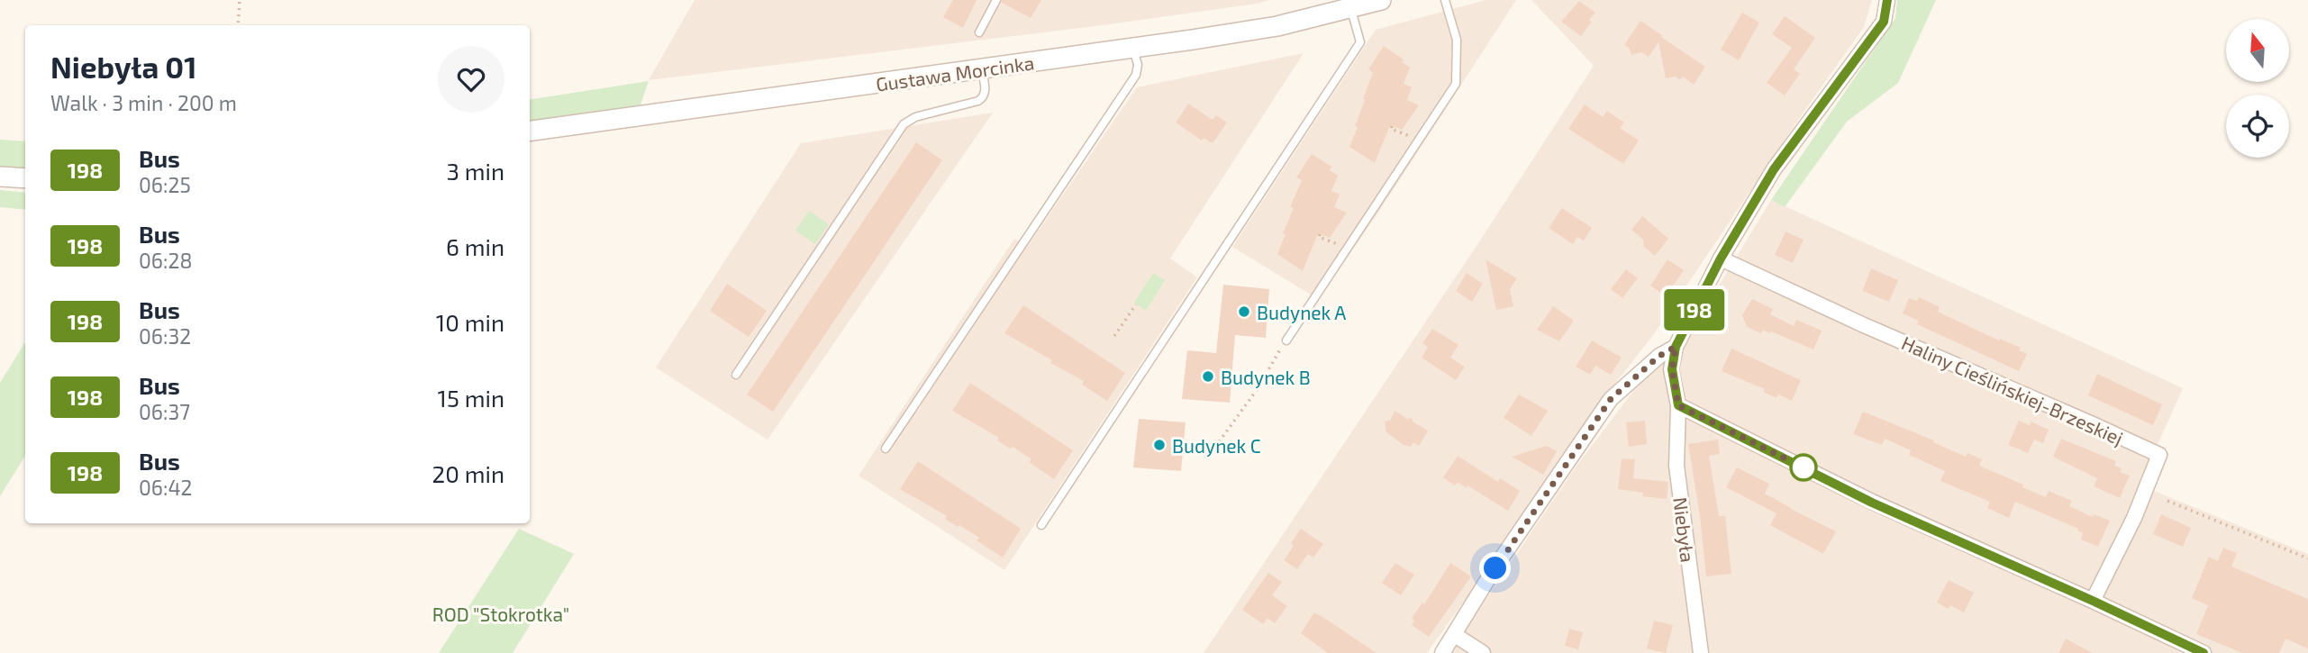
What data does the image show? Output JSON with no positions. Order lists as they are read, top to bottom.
{
  "streets": {
    "street": ["Gustawa Morcinka", "Haliny Cieślińskiej-Brzeskiej", "Niebyła"]
  },
  "parks": ["ROD \"Stokrotka\""],
  "places": ["Budynek A", "Budynek B", "Budynek C"],
  "lines": ["bus line 198"],
  "north": "top",
  "page": {
    "on_map": "198",
    "heading": ["Niebyła 01", "Walk · 3 min · 200 m"],
    "list": [
      {
        "mark": "198",
        "name": "Bus",
        "note": "06:25",
        "value": "3 min"
      },
      {
        "mark": "198",
        "name": "Bus",
        "note": "06:28",
        "value": "6 min"
      },
      {
        "mark": "198",
        "name": "Bus",
        "note": "06:32",
        "value": "10 min"
      },
      {
        "mark": "198",
        "name": "Bus",
        "note": "06:37",
        "value": "15 min"
      },
      {
        "mark": "198",
        "name": "Bus",
        "note": "06:42",
        "value": "20 min"
      }
    ]
  }
}
